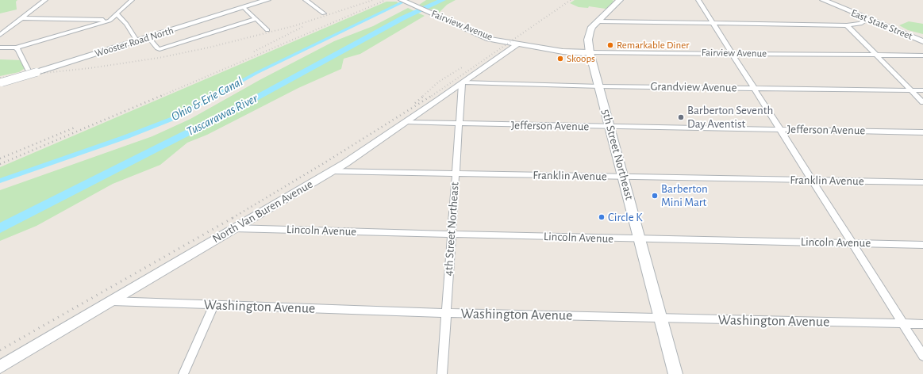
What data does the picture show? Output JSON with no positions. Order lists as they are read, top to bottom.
{
  "streets": {
    "main road": ["Wooster Road North", "5th Street Northeast"],
    "street": [
      "East State Street",
      "Fairview Avenue",
      "Grandview Avenue",
      "Jefferson Avenue",
      "Franklin Avenue",
      "North Van Buren Avenue",
      "4th Street Northeast",
      "Lincoln Avenue",
      "Washington Avenue"
    ]
  },
  "crossings": [
    ["Fairview Avenue", "5th Street Northeast"],
    ["Fairview Avenue", "North Van Buren Avenue"],
    ["Grandview Avenue", "5th Street Northeast"],
    ["Grandview Avenue", "North Van Buren Avenue"],
    ["Grandview Avenue", "4th Street Northeast"],
    ["Jefferson Avenue", "5th Street Northeast"],
    ["Jefferson Avenue", "North Van Buren Avenue"],
    ["Jefferson Avenue", "4th Street Northeast"],
    ["5th Street Northeast", "Franklin Avenue"],
    ["5th Street Northeast", "Lincoln Avenue"],
    ["5th Street Northeast", "Washington Avenue"],
    ["Franklin Avenue", "North Van Buren Avenue"],
    ["Franklin Avenue", "4th Street Northeast"],
    ["North Van Buren Avenue", "4th Street Northeast"],
    ["North Van Buren Avenue", "Lincoln Avenue"],
    ["North Van Buren Avenue", "Washington Avenue"],
    ["4th Street Northeast", "Lincoln Avenue"],
    ["4th Street Northeast", "Washington Avenue"]
  ],
  "water": ["Ohio & Erie Canal", "Tuscarawas River"],
  "places": [
    "Remarkable Diner",
    "Skoops",
    "Barberton Seventh Day Aventist",
    "Barberton Mini Mart",
    "Circle K"
  ]
}
